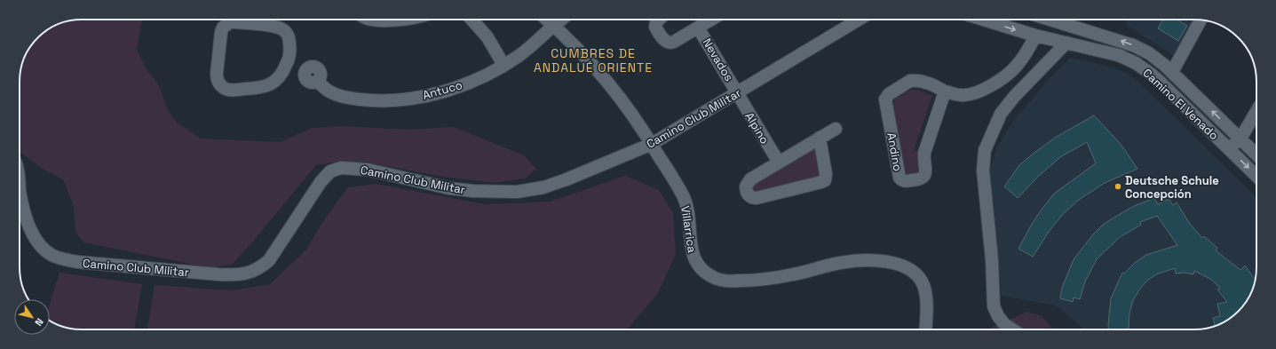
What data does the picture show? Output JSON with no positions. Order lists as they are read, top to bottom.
{
  "streets": {
    "street": [
      "Nevados",
      "Antuco",
      "Camino El Venado",
      "Camino Club Militar",
      "Alpino",
      "Andino",
      "Villarrica"
    ]
  },
  "crossings": [
    ["Nevados", "Camino Club Militar"],
    ["Nevados", "Alpino"],
    ["Antuco", "Villarrica"],
    ["Camino El Venado", "Andino"],
    ["Camino Club Militar", "Alpino"],
    ["Camino Club Militar", "Villarrica"]
  ],
  "districts": ["CUMBRES DE ANDALUÉ ORIENTE"],
  "places": ["Deutsche Schule Concepción"],
  "north": "bottom right"
}
